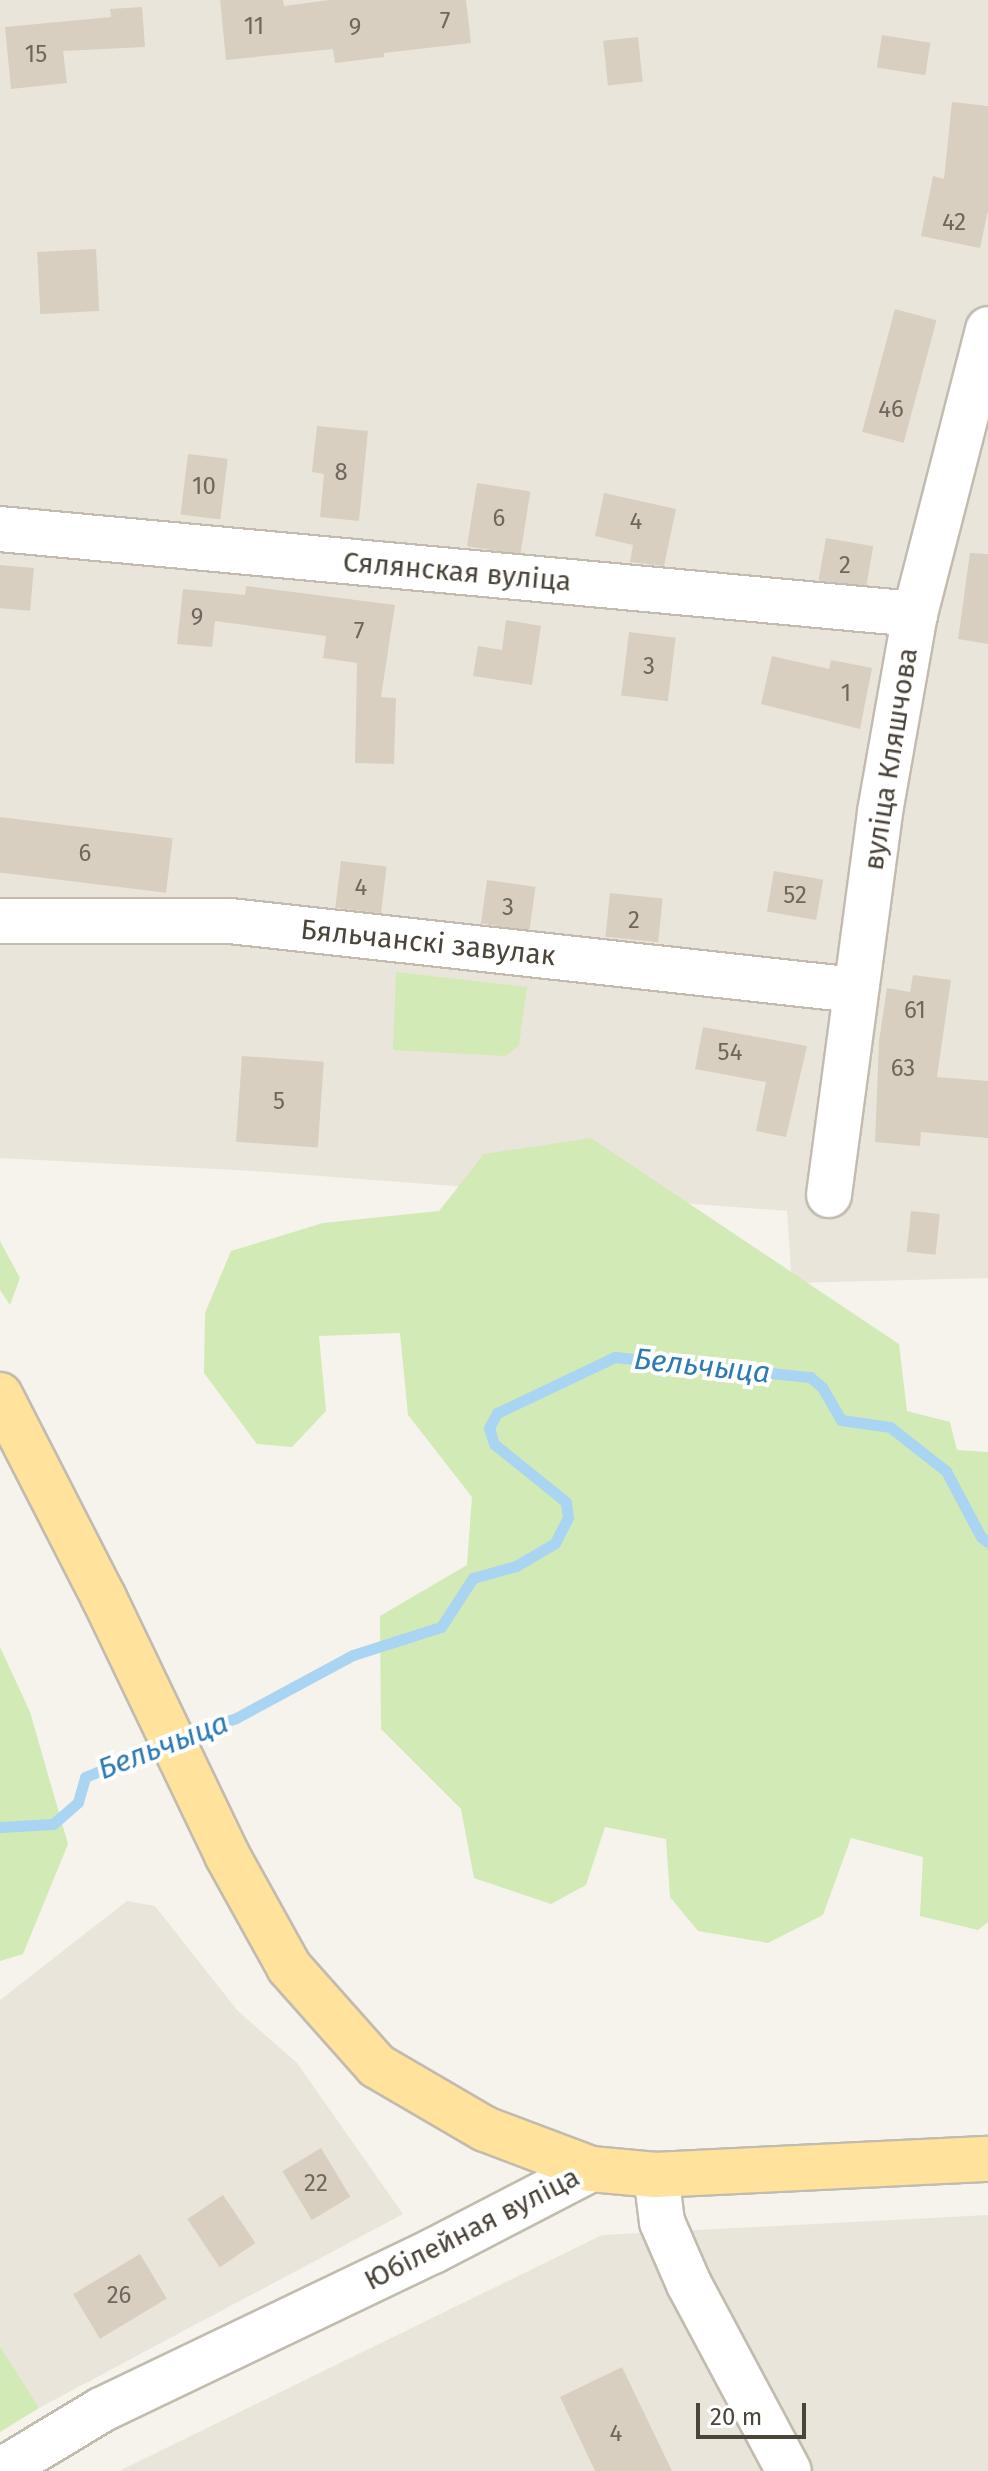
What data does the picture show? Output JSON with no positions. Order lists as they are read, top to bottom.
{
  "streets": {
    "main road": ["Юбілейная вуліца"],
    "street": ["Сялянская вуліца", "вуліца Кляшчова", "Бяльчанскі завулак"]
  },
  "crossings": [
    ["Сялянская вуліца", "вуліца Кляшчова"],
    ["вуліца Кляшчова", "Бяльчанскі завулак"]
  ],
  "water": ["Бельчыца"],
  "house_numbers": [
    "7",
    "11",
    "9",
    "15",
    "42",
    "46",
    "8",
    "10",
    "6",
    "4",
    "2",
    "9",
    "7",
    "3",
    "1",
    "6",
    "4",
    "52",
    "3",
    "2",
    "61",
    "54",
    "63",
    "5",
    "22",
    "26",
    "4"
  ],
  "scale_bar": "20 m"
}
